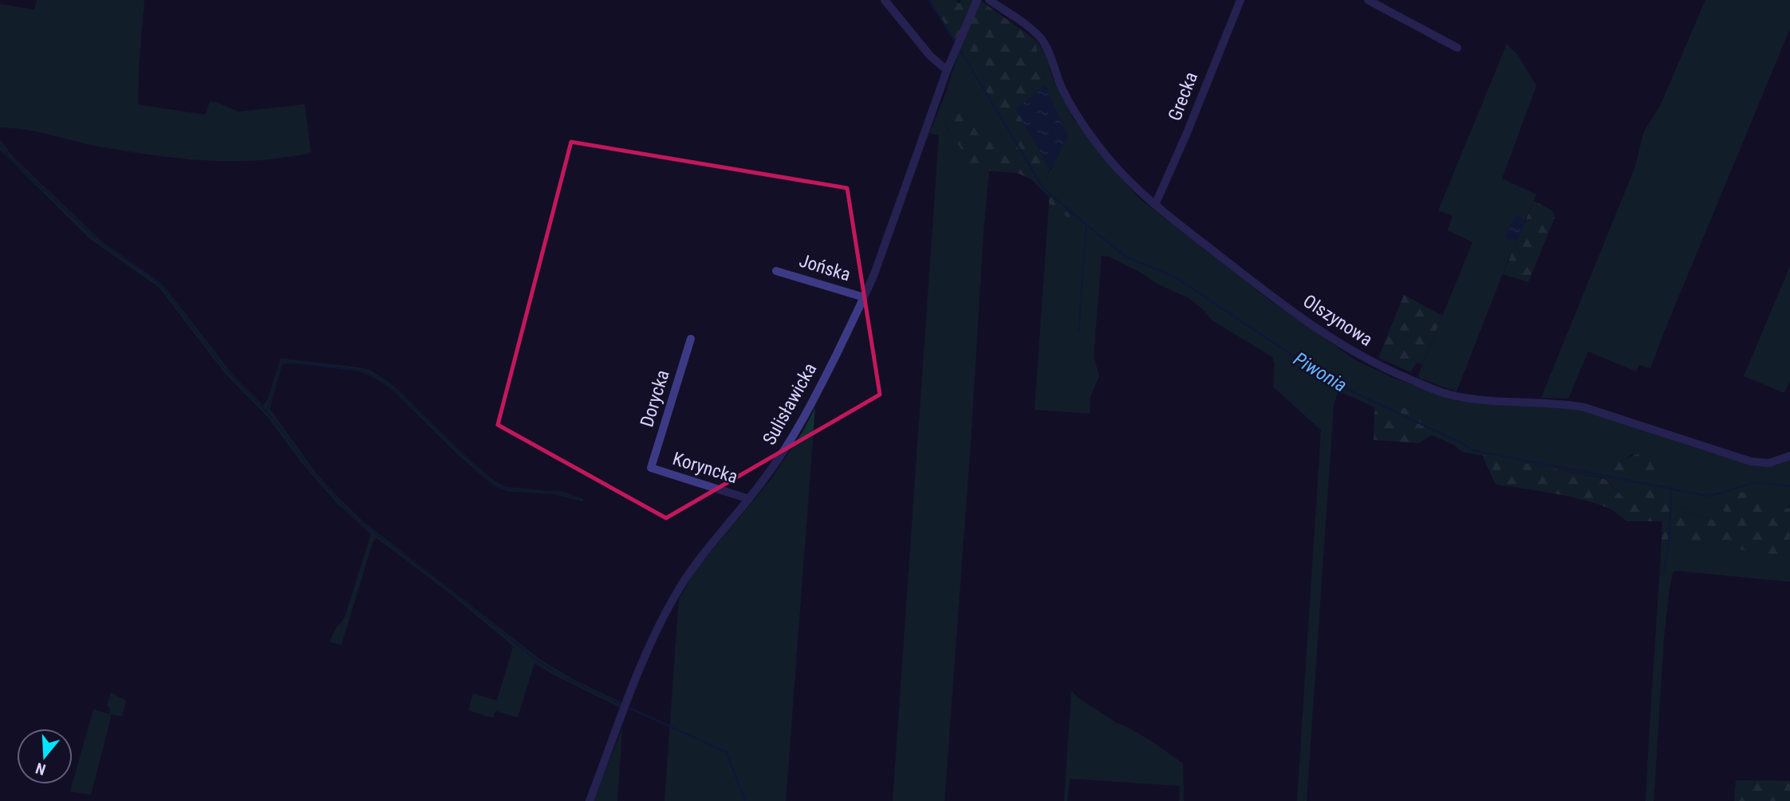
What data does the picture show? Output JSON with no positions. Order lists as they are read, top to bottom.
{
  "streets": {
    "street": [
      "Grecka",
      "Jońska",
      "Olszynowa",
      "Dorycka",
      "Sulisławicka",
      "Koryncka"
    ]
  },
  "crossings": [
    ["Grecka", "Olszynowa"],
    ["Jońska", "Sulisławicka"],
    ["Dorycka", "Koryncka"],
    ["Sulisławicka", "Koryncka"]
  ],
  "water": ["Piwonia"],
  "north": "bottom"
}
